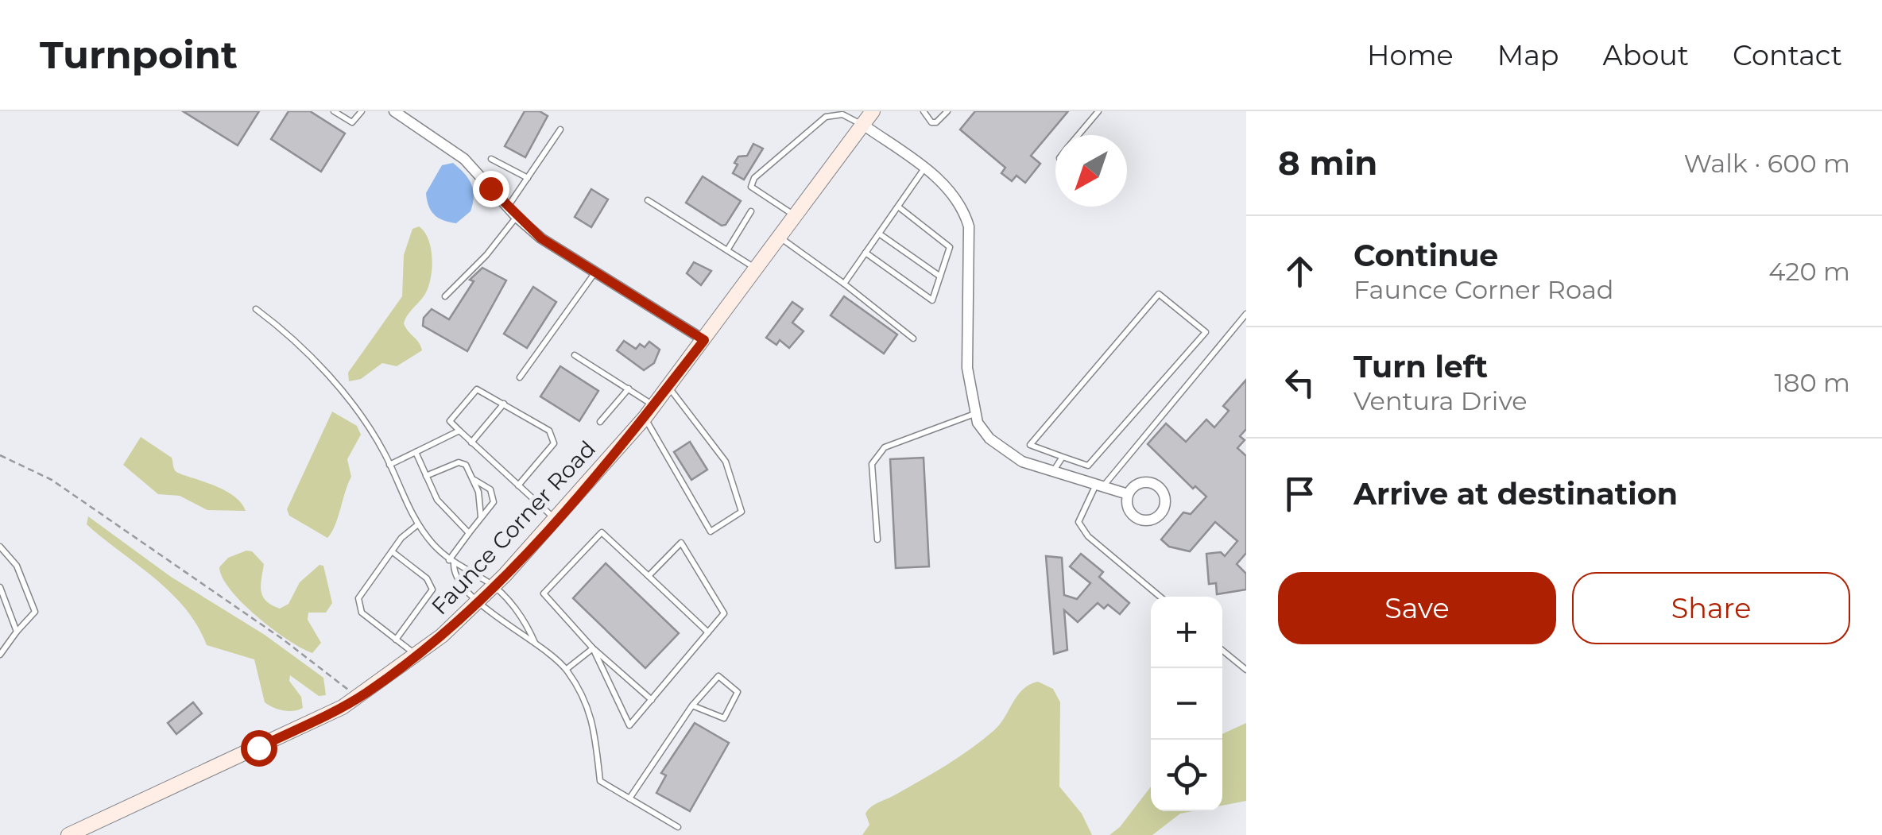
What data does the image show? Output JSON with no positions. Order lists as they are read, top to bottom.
{
  "streets": {
    "main road": ["Faunce Corner Road"]
  },
  "north": "bottom left",
  "page": {
    "header": "Turnpoint",
    "nav": [
      "Home",
      "Map",
      "About",
      "Contact"
    ],
    "heading": ["8 min", "Walk · 600 m"],
    "list": [
      ["Continue", "Faunce Corner Road", "420 m"],
      ["Turn left", "Ventura Drive", "180 m"],
      "Arrive at destination"
    ],
    "buttons": ["Save", "Share"],
    "map_buttons": ["+", "−"]
  }
}
